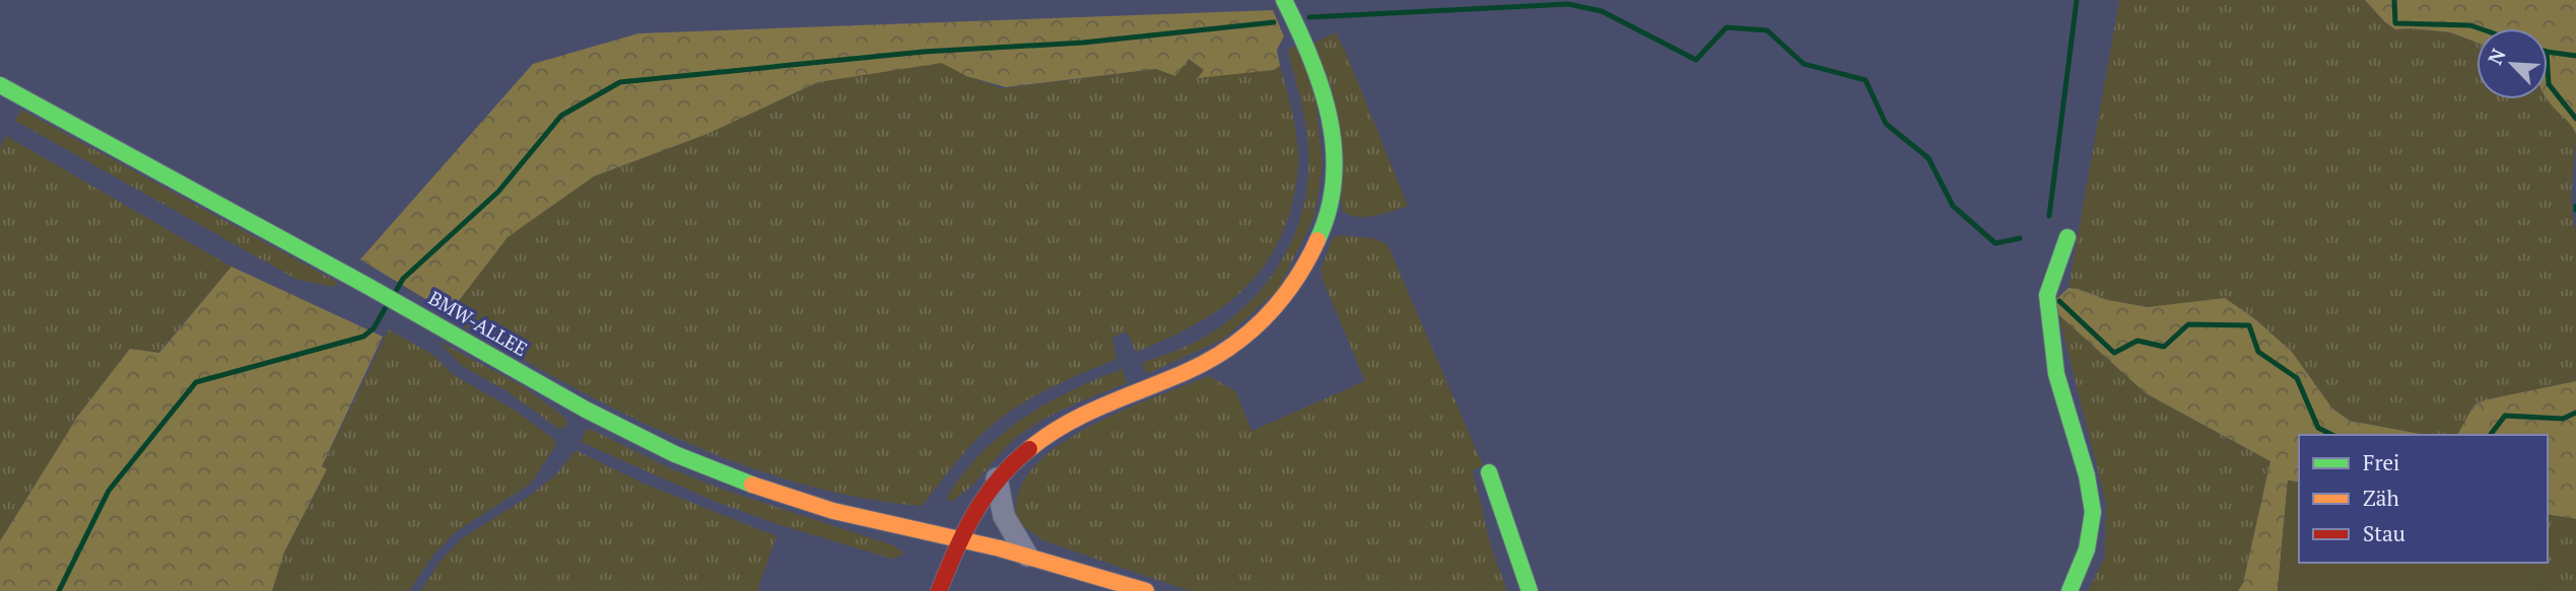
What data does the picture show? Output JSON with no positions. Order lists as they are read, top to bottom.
{
  "streets": {
    "street": ["BMW-ALLEE"]
  },
  "legend": ["Frei", "Zäh", "Stau"],
  "north": "top left"
}
